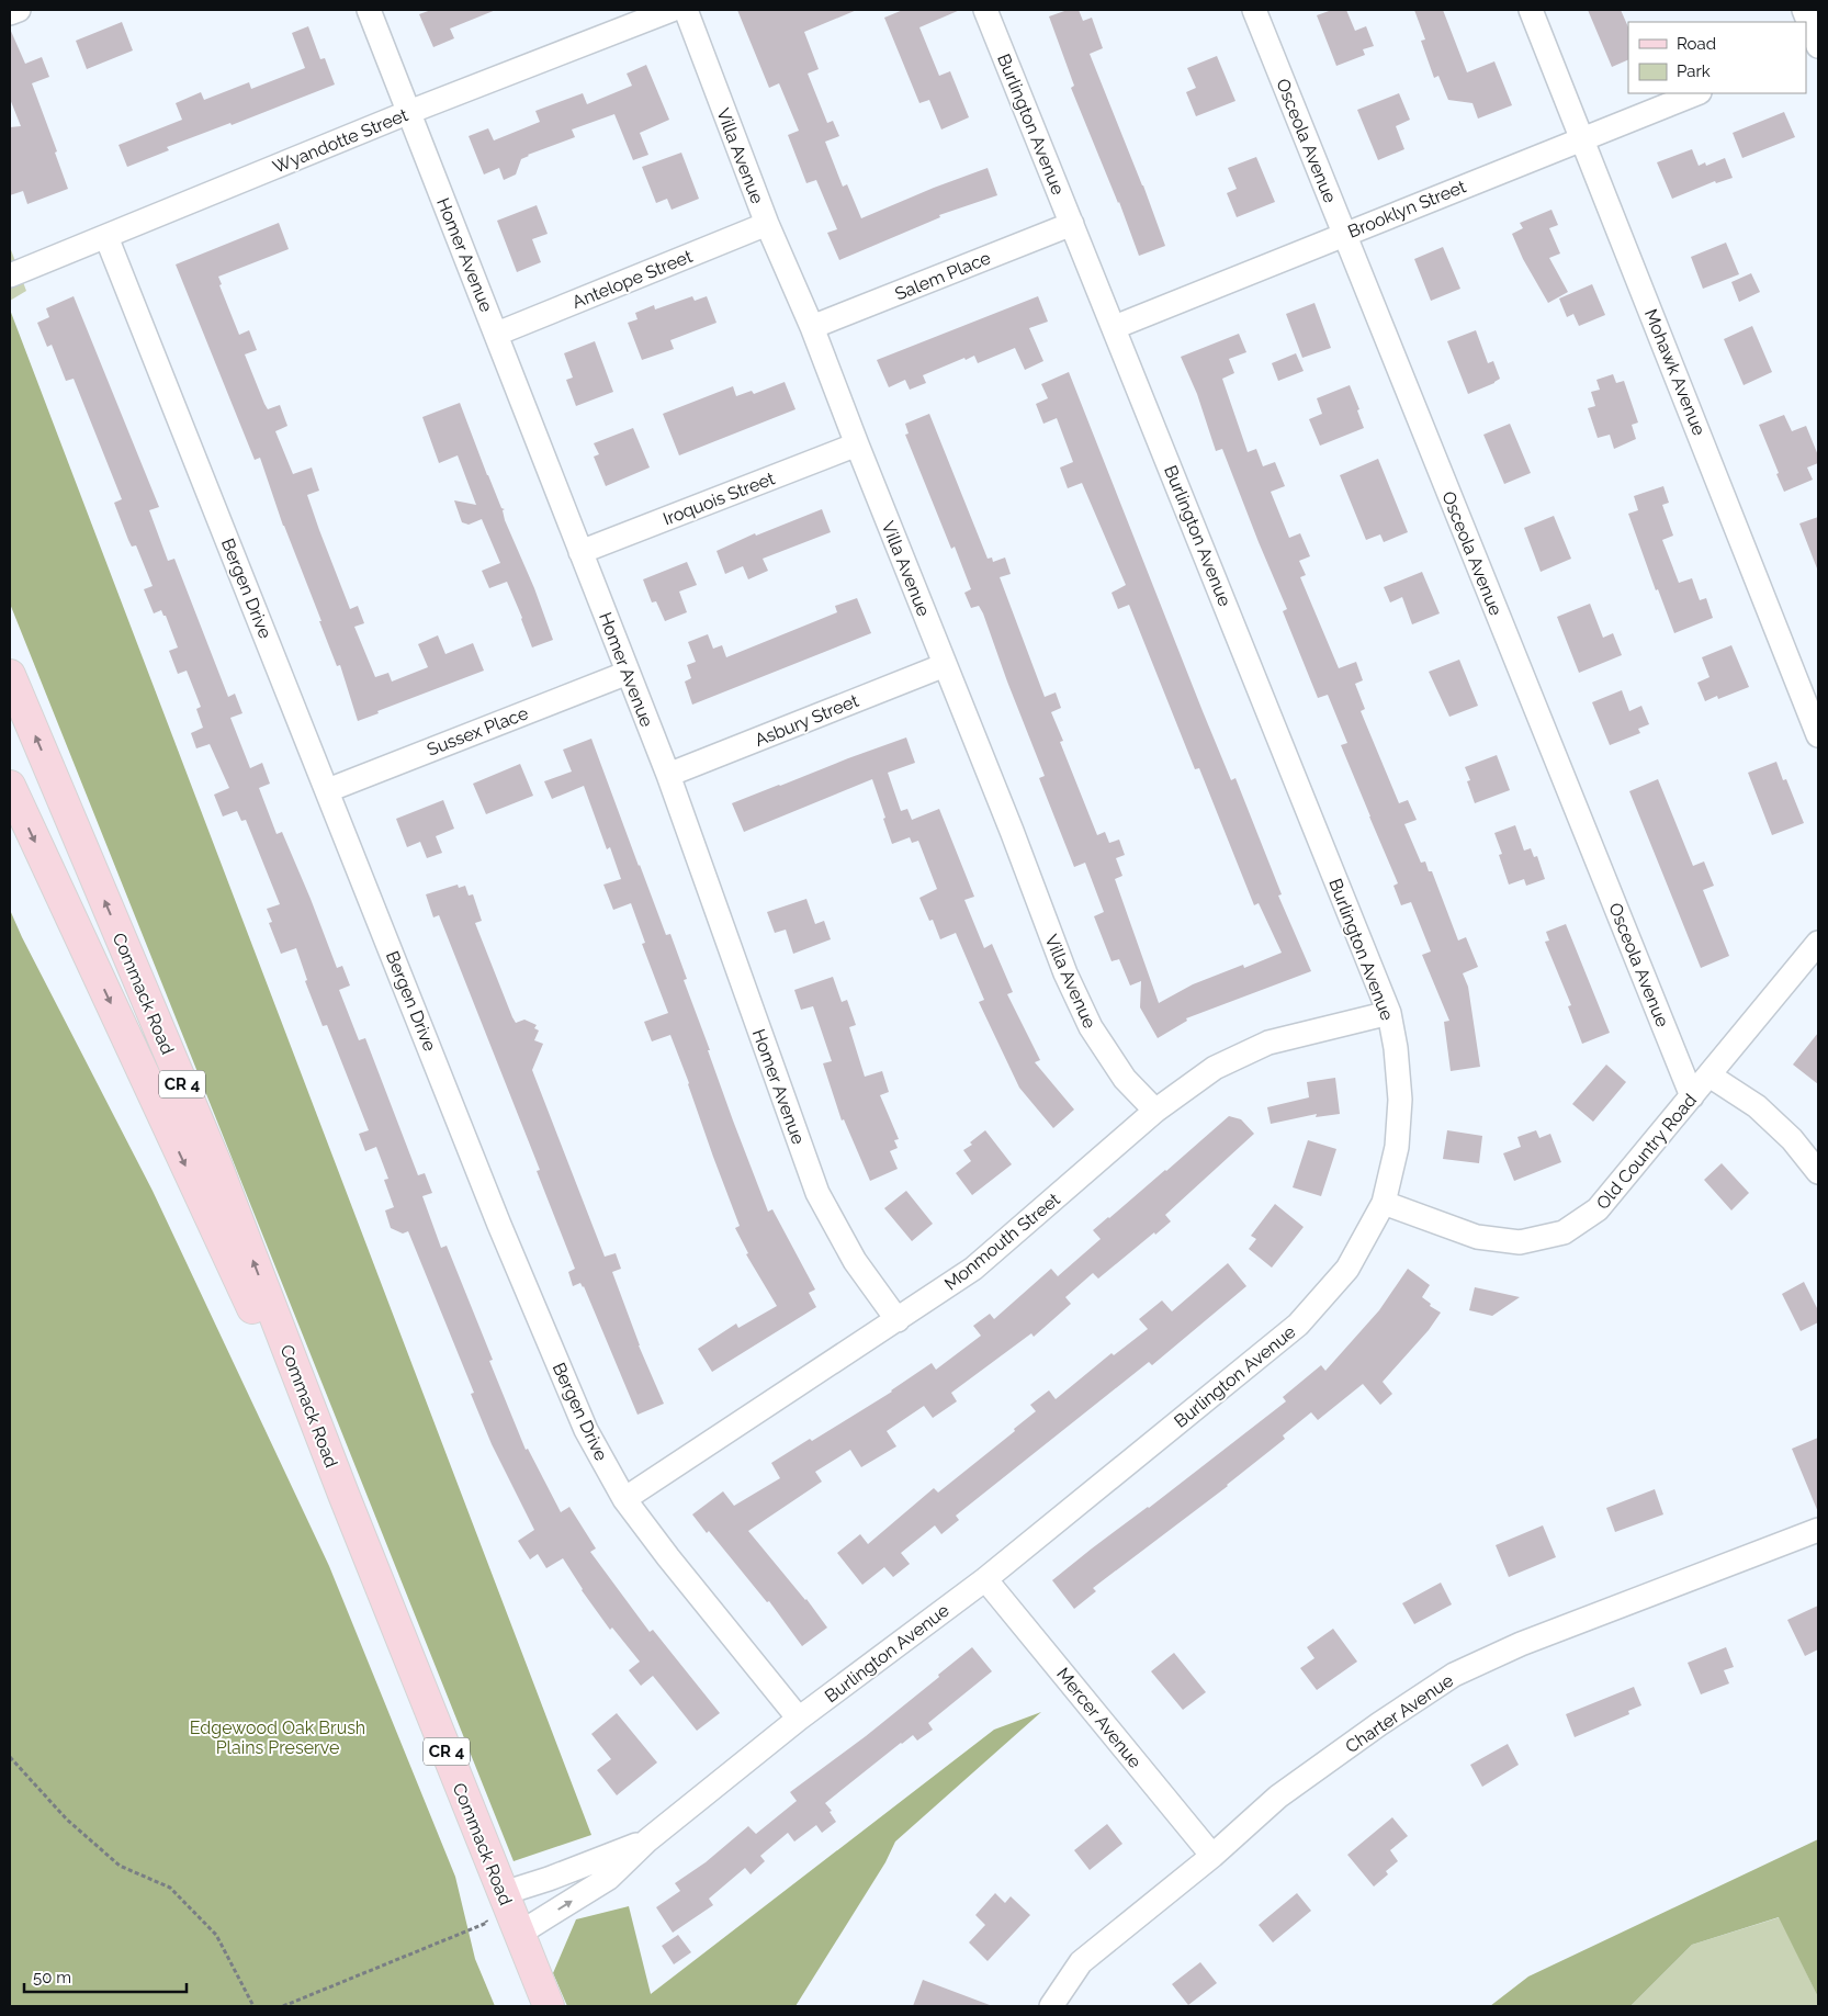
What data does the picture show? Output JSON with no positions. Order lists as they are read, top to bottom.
{
  "streets": {
    "main road": ["Commack Road", "CR 4"],
    "street": [
      "Burlington Avenue",
      "Wyandotte Street",
      "Osceola Avenue",
      "Villa Avenue",
      "Brooklyn Street",
      "Homer Avenue",
      "Salem Place",
      "Antelope Street",
      "Mohawk Avenue",
      "Iroquois Street",
      "Bergen Drive",
      "Asbury Street",
      "Sussex Place",
      "Old Country Road",
      "Monmouth Street",
      "Charter Avenue",
      "Mercer Avenue"
    ]
  },
  "crossings": [
    ["Burlington Avenue", "Brooklyn Street"],
    ["Burlington Avenue", "Salem Place"],
    ["Burlington Avenue", "Bergen Drive"],
    ["Burlington Avenue", "Commack Road"],
    ["Burlington Avenue", "Old Country Road"],
    ["Burlington Avenue", "Monmouth Street"],
    ["Burlington Avenue", "Mercer Avenue"],
    ["Wyandotte Street", "Homer Avenue"],
    ["Wyandotte Street", "Bergen Drive"],
    ["Osceola Avenue", "Brooklyn Street"],
    ["Osceola Avenue", "Old Country Road"],
    ["Villa Avenue", "Salem Place"],
    ["Villa Avenue", "Antelope Street"],
    ["Villa Avenue", "Iroquois Street"],
    ["Villa Avenue", "Asbury Street"],
    ["Villa Avenue", "Monmouth Street"],
    ["Brooklyn Street", "Mohawk Avenue"],
    ["Homer Avenue", "Antelope Street"],
    ["Homer Avenue", "Iroquois Street"],
    ["Homer Avenue", "Asbury Street"],
    ["Homer Avenue", "Sussex Place"],
    ["Homer Avenue", "Monmouth Street"],
    ["Bergen Drive", "Sussex Place"],
    ["Bergen Drive", "Monmouth Street"],
    ["Charter Avenue", "Mercer Avenue"]
  ],
  "parks": ["Edgewood Oak Brush Plains Preserve"],
  "legend": ["Road", "Park"],
  "scale_bar": "50 m"
}
